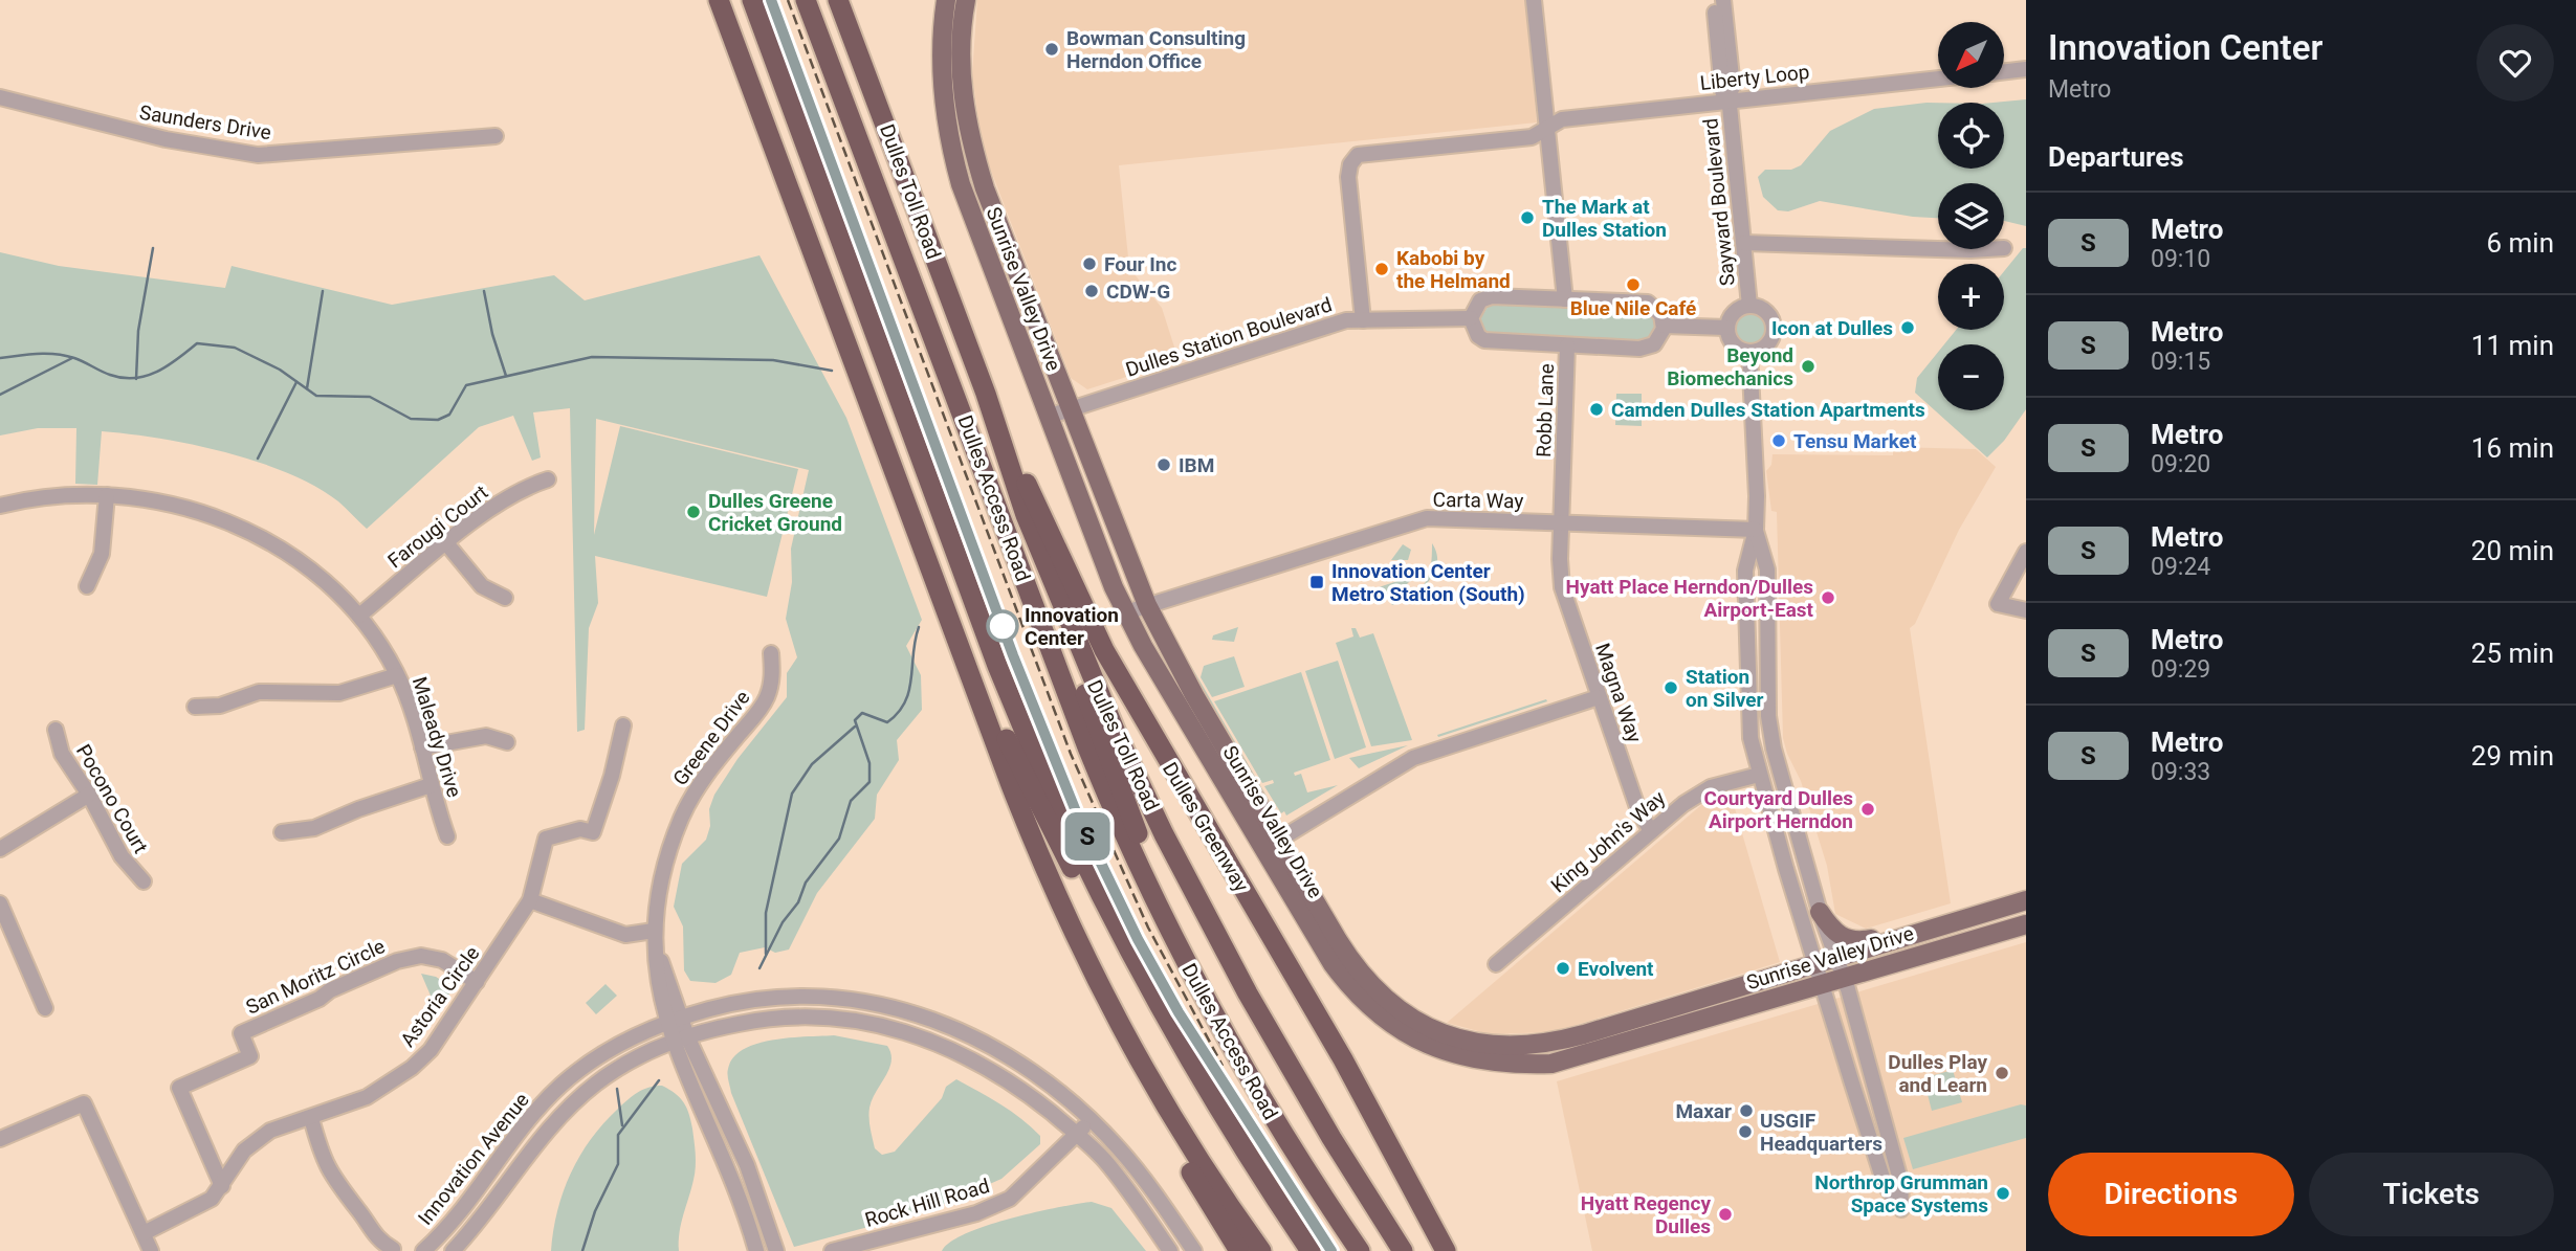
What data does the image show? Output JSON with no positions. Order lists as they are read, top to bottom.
{
  "streets": {
    "highway": ["Dulles Toll Road", "Dulles Access Road", "Dulles Greenway"],
    "main road": ["Sunrise Valley Drive"],
    "street": [
      "Liberty Loop",
      "Saunders Drive",
      "Sayward Boulevard",
      "Dulles Station Boulevard",
      "Robb Lane",
      "Carta Way",
      "Farougi Court",
      "Magna Way",
      "Maleady Drive",
      "Greene Drive",
      "Pocono Court",
      "King John's Way",
      "San Moritz Circle",
      "Astoria Circle",
      "Innovation Avenue",
      "Rock Hill Road"
    ]
  },
  "crossings": [
    ["Liberty Loop", "Sayward Boulevard"],
    ["Liberty Loop", "Dulles Station Boulevard"],
    ["Dulles Toll Road", "Dulles Greenway"],
    ["Sunrise Valley Drive", "Dulles Station Boulevard"],
    ["Sunrise Valley Drive", "Carta Way"],
    ["Robb Lane", "Carta Way"],
    ["Robb Lane", "Magna Way"],
    ["Carta Way", "Magna Way"],
    ["Farougi Court", "Maleady Drive"],
    ["Magna Way", "King John's Way"],
    ["Greene Drive", "Innovation Avenue"],
    ["San Moritz Circle", "Astoria Circle"],
    ["Innovation Avenue", "Rock Hill Road"]
  ],
  "places": {
    "other": [
      "Bowman Consulting Herndon Office",
      "The Mark at Dulles Station",
      "Four Inc",
      "Kabobi by the Helmand",
      "Blue Nile Café",
      "CDW-G",
      "Icon at Dulles",
      "Beyond Biomechanics",
      "Camden Dulles Station Apartments",
      "Tensu Market",
      "IBM",
      "Dulles Greene Cricket Ground",
      "Hyatt Place Herndon/Dulles Airport-East",
      "Innovation Center",
      "Station on Silver",
      "Courtyard Dulles Airport Herndon",
      "Evolvent",
      "Dulles Play and Learn",
      "Maxar",
      "USGIF Headquarters",
      "Northrop Grumman Space Systems",
      "Hyatt Regency Dulles"
    ],
    "transit": ["Innovation Center Metro Station (South)"]
  },
  "lines": ["metro line S"],
  "north": "bottom left",
  "page": {
    "on_map": "S",
    "heading": [
      ["Innovation Center", "Metro"],
      "Departures"
    ],
    "map_buttons": ["+", "−"],
    "list": [
      {
        "mark": "S",
        "name": "Metro",
        "note": "09:10",
        "value": "6 min"
      },
      {
        "mark": "S",
        "name": "Metro",
        "note": "09:15",
        "value": "11 min"
      },
      {
        "mark": "S",
        "name": "Metro",
        "note": "09:20",
        "value": "16 min"
      },
      {
        "mark": "S",
        "name": "Metro",
        "note": "09:24",
        "value": "20 min"
      },
      {
        "mark": "S",
        "name": "Metro",
        "note": "09:29",
        "value": "25 min"
      },
      {
        "mark": "S",
        "name": "Metro",
        "note": "09:33",
        "value": "29 min"
      }
    ],
    "buttons": ["Directions", "Tickets"]
  }
}
